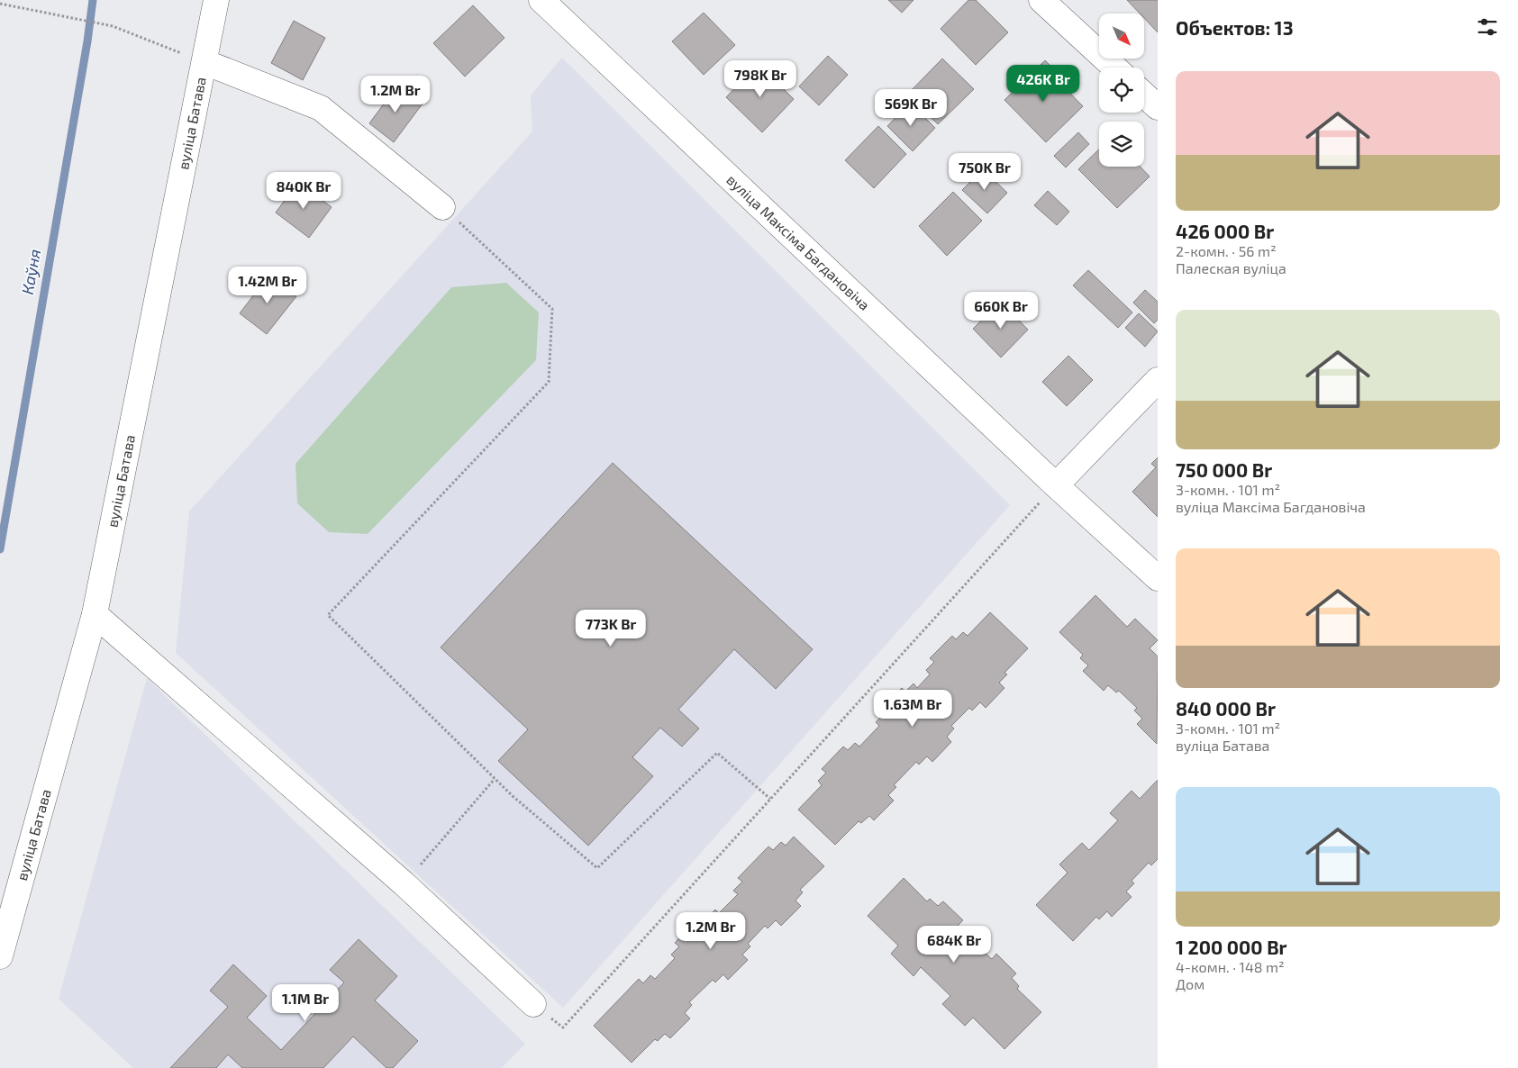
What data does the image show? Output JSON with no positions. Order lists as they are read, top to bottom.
{
  "streets": {
    "street": ["вуліца Батава", "вуліца Максіма Багдановіча"]
  },
  "water": ["Каўня"],
  "north": "bottom right",
  "page": {
    "heading": "Объектов: 13",
    "list": [
      {
        "name": "426 000 Br",
        "note": "2-комн. · 56 m² · Палеская вуліца"
      },
      {
        "name": "750 000 Br",
        "note": "3-комн. · 101 m² · вуліца Максіма Багдановіча"
      },
      {
        "name": "840 000 Br",
        "note": "3-комн. · 101 m² · вуліца Батава"
      },
      {
        "name": "1 200 000 Br",
        "note": "4-комн. · 148 m² · Дом"
      }
    ],
    "price": [
      "798K Br",
      "426K Br",
      "1.2M Br",
      "569K Br",
      "750K Br",
      "840K Br",
      "1.42M Br",
      "660K Br",
      "773K Br",
      "1.63M Br",
      "1.2M Br",
      "684K Br",
      "1.1M Br"
    ]
  }
}
